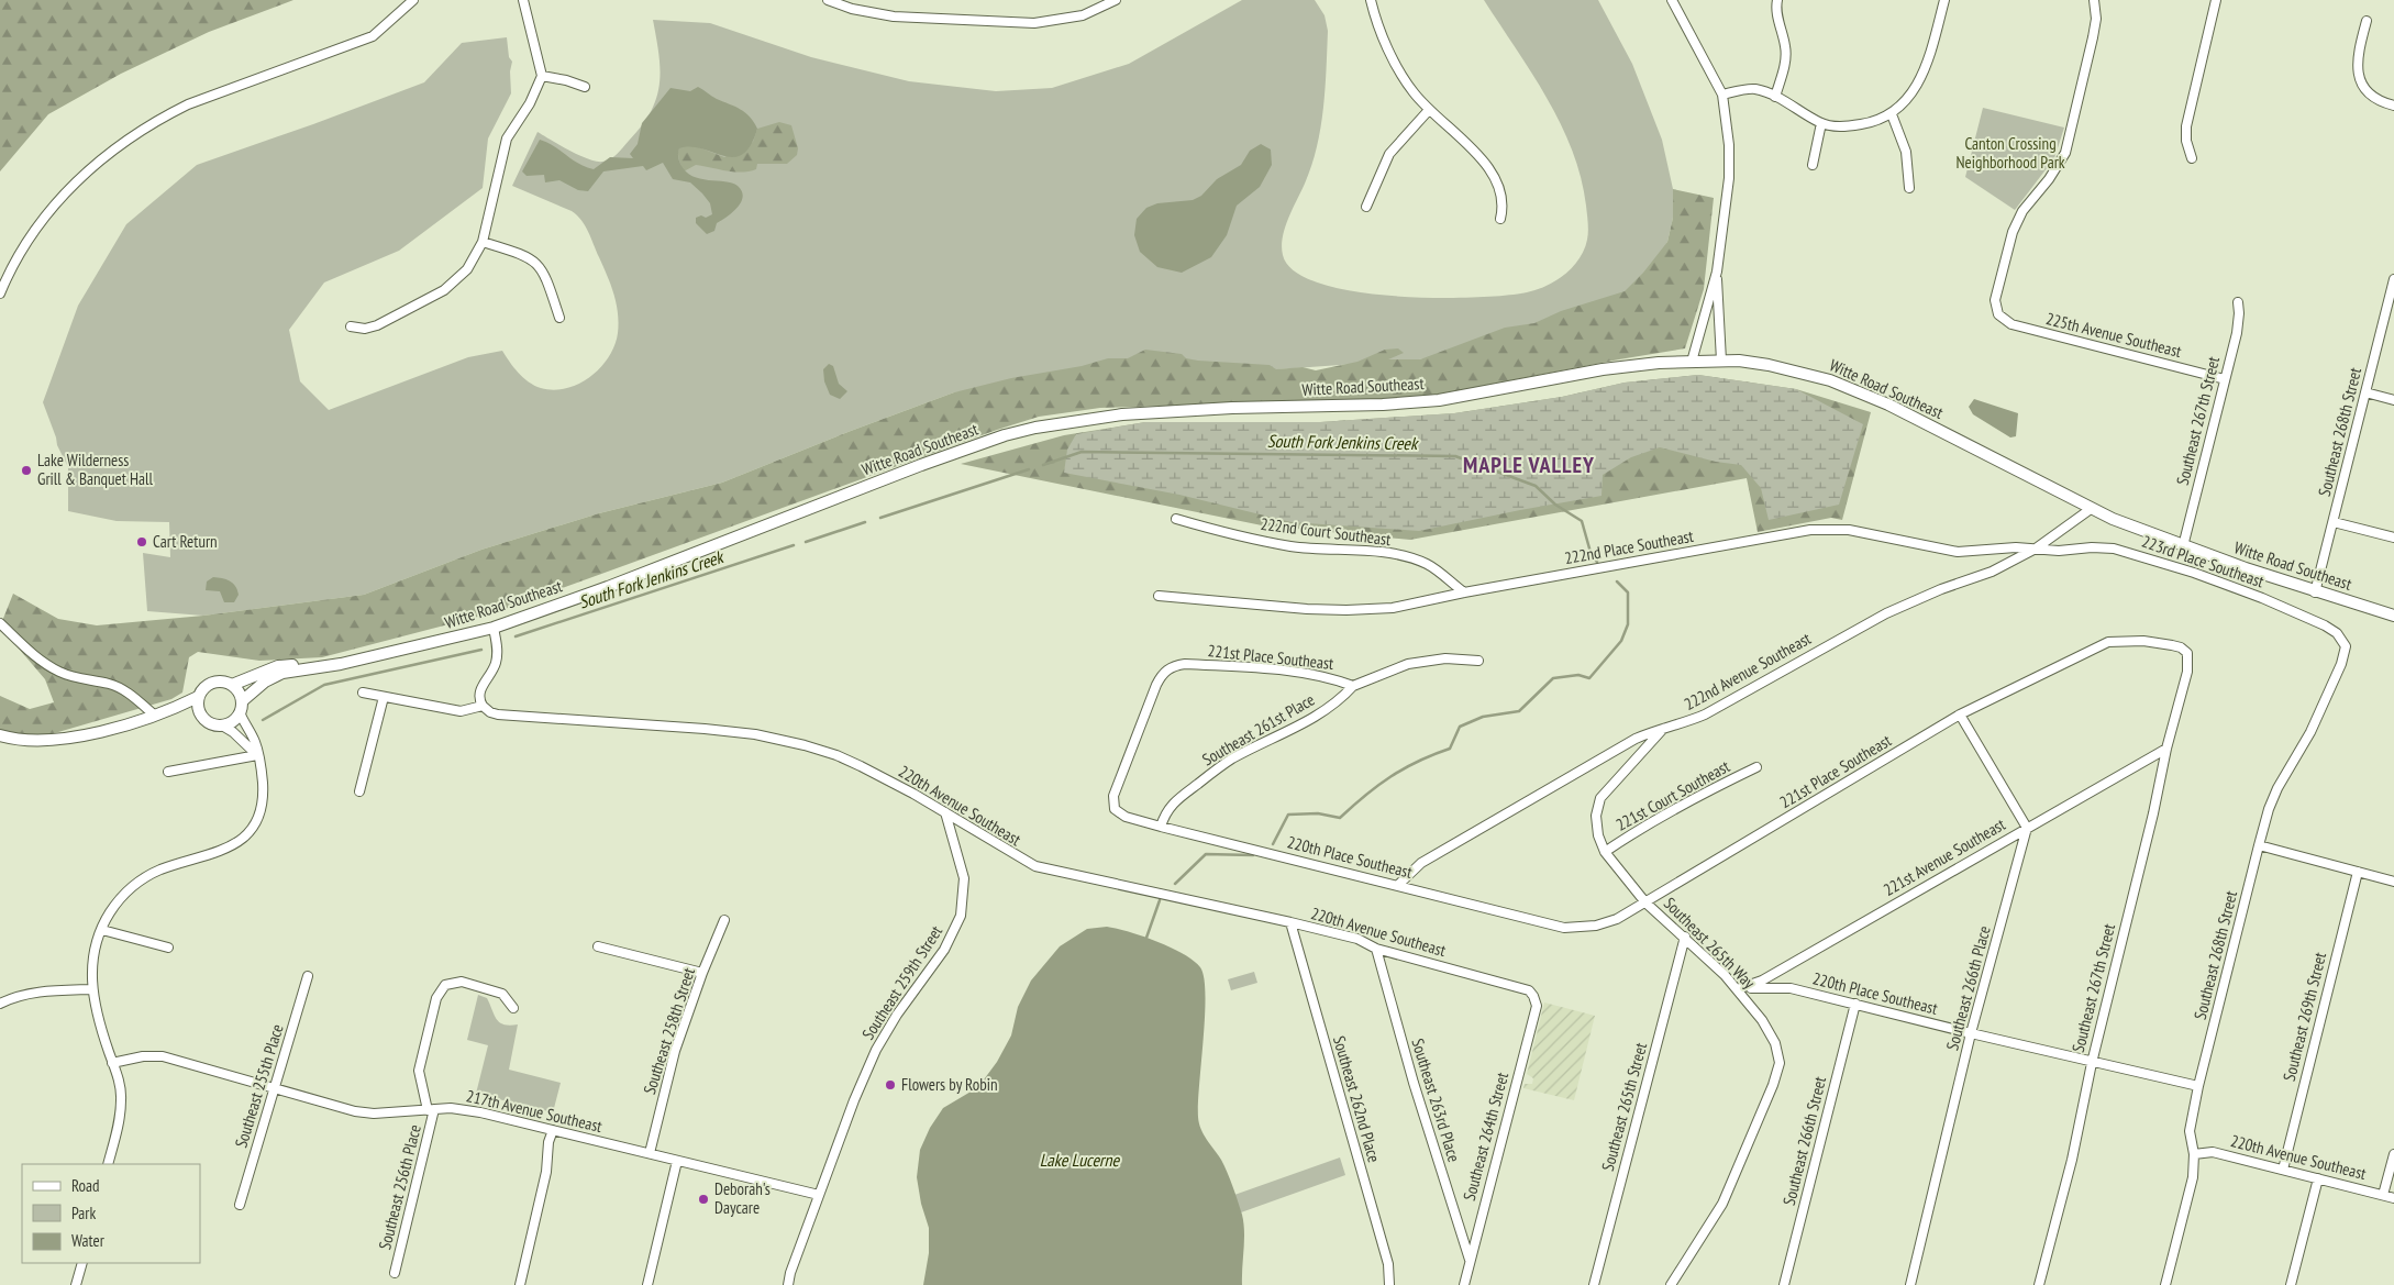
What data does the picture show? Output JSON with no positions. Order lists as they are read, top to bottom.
{
  "streets": {
    "street": [
      "225th Avenue Southeast",
      "Witte Road Southeast",
      "Southeast 267th Street",
      "Southeast 268th Street",
      "222nd Court Southeast",
      "222nd Place Southeast",
      "223rd Place Southeast",
      "221st Place Southeast",
      "222nd Avenue Southeast",
      "Southeast 261st Place",
      "221st Court Southeast",
      "220th Avenue Southeast",
      "220th Place Southeast",
      "221st Avenue Southeast",
      "Southeast 265th Way",
      "Southeast 259th Street",
      "Southeast 266th Place",
      "Southeast 269th Street",
      "Southeast 258th Street",
      "Southeast 255th Place",
      "Southeast 262nd Place",
      "Southeast 263rd Place",
      "Southeast 265th Street",
      "217th Avenue Southeast",
      "Southeast 264th Street",
      "Southeast 266th Street",
      "Southeast 256th Place"
    ]
  },
  "crossings": [
    ["225th Avenue Southeast", "Southeast 267th Street"],
    ["Witte Road Southeast", "Southeast 267th Street"],
    ["Witte Road Southeast", "Southeast 268th Street"],
    ["Southeast 267th Street", "221st Place Southeast"],
    ["Southeast 267th Street", "220th Place Southeast"],
    ["Southeast 267th Street", "221st Avenue Southeast"],
    ["Southeast 268th Street", "223rd Place Southeast"],
    ["Southeast 268th Street", "220th Avenue Southeast"],
    ["Southeast 268th Street", "220th Place Southeast"],
    ["222nd Court Southeast", "222nd Place Southeast"],
    ["222nd Place Southeast", "223rd Place Southeast"],
    ["222nd Place Southeast", "222nd Avenue Southeast"],
    ["223rd Place Southeast", "222nd Avenue Southeast"],
    ["221st Place Southeast", "Southeast 261st Place"],
    ["221st Place Southeast", "220th Place Southeast"],
    ["221st Place Southeast", "Southeast 265th Way"],
    ["222nd Avenue Southeast", "220th Place Southeast"],
    ["222nd Avenue Southeast", "Southeast 265th Way"],
    ["Southeast 261st Place", "220th Place Southeast"],
    ["221st Court Southeast", "Southeast 265th Way"],
    ["220th Avenue Southeast", "Southeast 259th Street"],
    ["220th Avenue Southeast", "Southeast 269th Street"],
    ["220th Avenue Southeast", "Southeast 262nd Place"],
    ["220th Avenue Southeast", "Southeast 263rd Place"],
    ["220th Avenue Southeast", "Southeast 264th Street"],
    ["220th Place Southeast", "221st Avenue Southeast"],
    ["220th Place Southeast", "Southeast 265th Way"],
    ["220th Place Southeast", "Southeast 266th Place"],
    ["220th Place Southeast", "Southeast 266th Street"],
    ["221st Avenue Southeast", "Southeast 265th Way"],
    ["221st Avenue Southeast", "Southeast 266th Place"],
    ["Southeast 265th Way", "Southeast 265th Street"],
    ["Southeast 259th Street", "217th Avenue Southeast"],
    ["Southeast 258th Street", "217th Avenue Southeast"],
    ["Southeast 255th Place", "217th Avenue Southeast"],
    ["Southeast 263rd Place", "Southeast 264th Street"],
    ["217th Avenue Southeast", "Southeast 256th Place"]
  ],
  "districts": ["MAPLE VALLEY"],
  "water": ["South Fork Jenkins Creek", "Lake Lucerne"],
  "parks": ["Canton Crossing Neighborhood Park"],
  "places": [
    "Lake Wilderness Grill & Banquet Hall",
    "Cart Return",
    "Flowers by Robin",
    "Deborah's Daycare"
  ],
  "legend": ["Road", "Park", "Water"]
}
